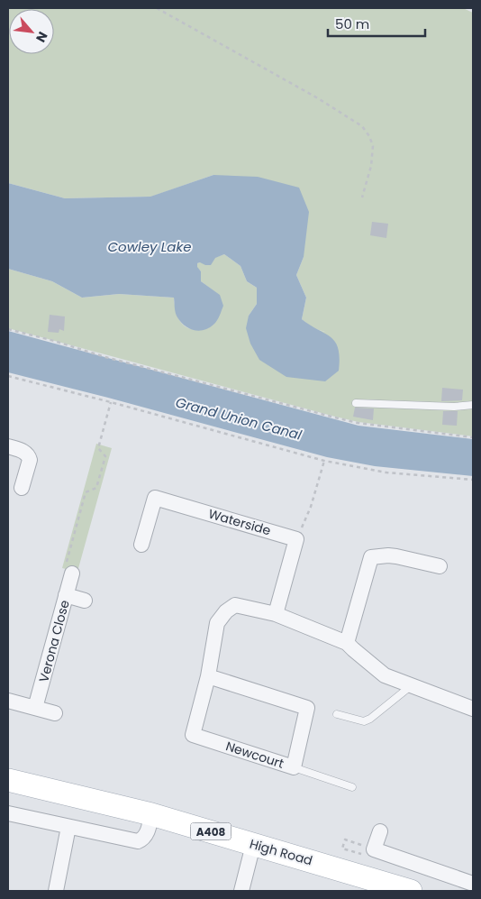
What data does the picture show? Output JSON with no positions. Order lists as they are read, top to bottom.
{
  "streets": {
    "main road": ["A408", "High Road"],
    "street": ["Waterside", "Verona Close", "Newcourt"]
  },
  "water": ["Cowley Lake", "Grand Union Canal"],
  "scale_bar": "50 m",
  "north": "bottom right"
}
